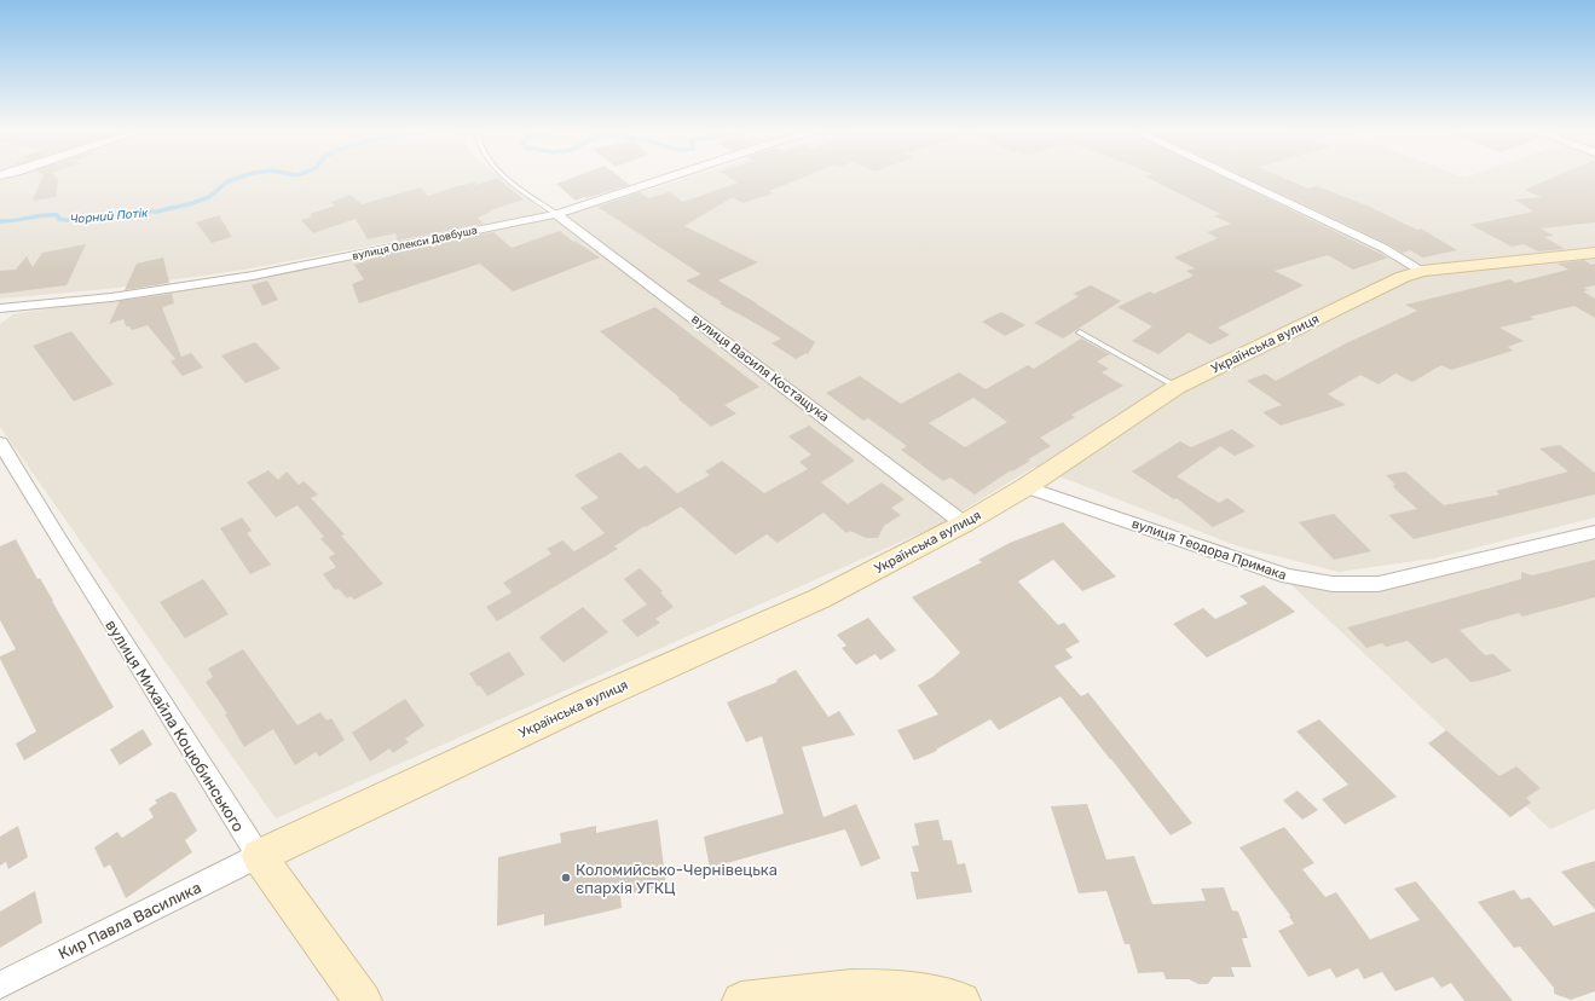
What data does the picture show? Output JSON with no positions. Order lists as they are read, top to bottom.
{
  "streets": {
    "street": [
      "вулиця Олекси Довбуша",
      "Українська вулиця",
      "вулиця Василя Костащука",
      "вулиця Теодора Примака",
      "вулиця Михайла Коцюбинського"
    ]
  },
  "crossings": [
    ["вулиця Олекси Довбуша", "вулиця Василя Костащука"],
    ["Українська вулиця", "вулиця Василя Костащука"],
    ["Українська вулиця", "вулиця Теодора Примака"],
    ["Українська вулиця", "вулиця Михайла Коцюбинського"]
  ],
  "water": ["Чорний Потік"],
  "places": ["Коломийсько-Чернівецька єпархія УГКЦ"]
}
